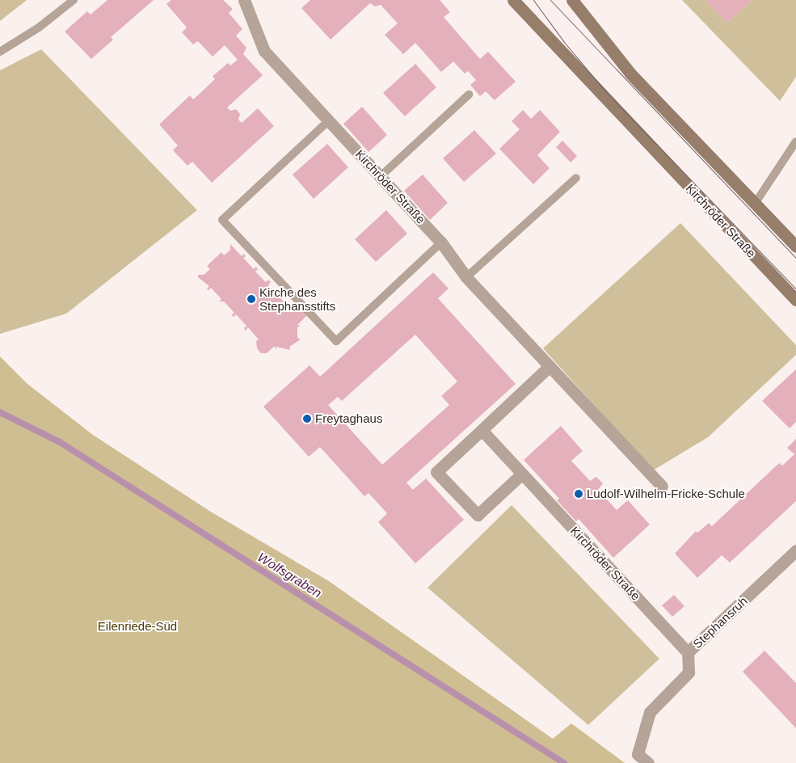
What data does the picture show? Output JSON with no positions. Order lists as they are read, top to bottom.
{
  "streets": {
    "main road": ["Kirchröder Straße"],
    "street": ["Stephansruh"]
  },
  "crossings": [
    ["Kirchröder Straße", "Stephansruh"]
  ],
  "water": ["Wolfsgraben"],
  "parks": ["Eilenriede-Süd"],
  "places": ["Kirche des Stephansstifts", "Freytaghaus", "Ludolf-Wilhelm-Fricke-Schule"]
}
